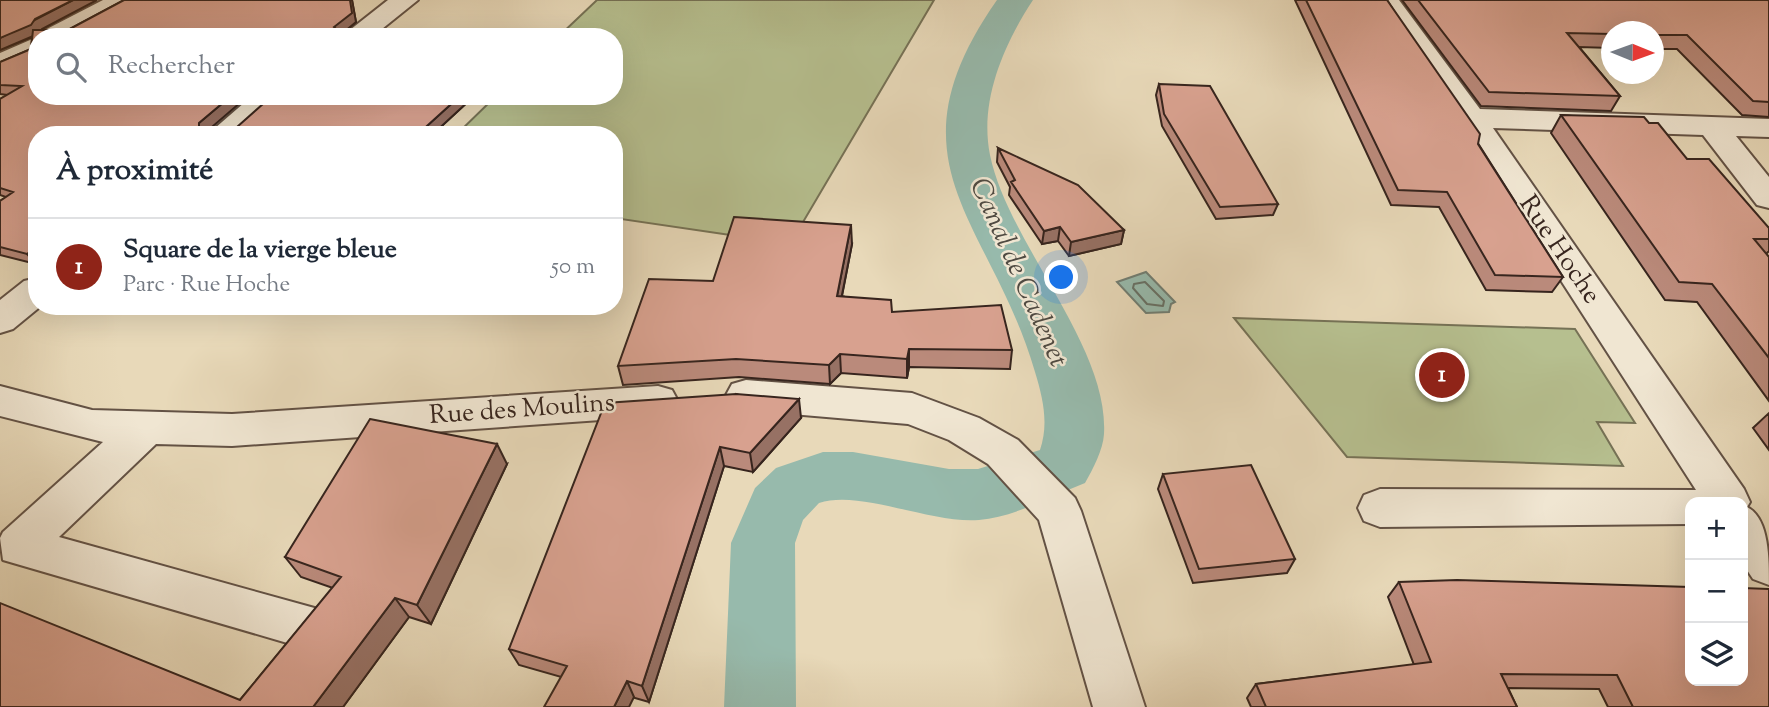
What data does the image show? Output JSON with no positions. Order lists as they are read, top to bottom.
{
  "streets": {
    "street": ["Rue Hoche", "Rue des Moulins"]
  },
  "water": ["Canal de Cadenet"],
  "north": "right",
  "page": {
    "search": "Rechercher",
    "heading": "À proximité",
    "list": [
      {
        "mark": "1",
        "name": "Square de la vierge bleue",
        "note": "Parc · Rue Hoche",
        "value": "50 m"
      }
    ],
    "pins": "1",
    "map_buttons": ["+", "−"]
  }
}
